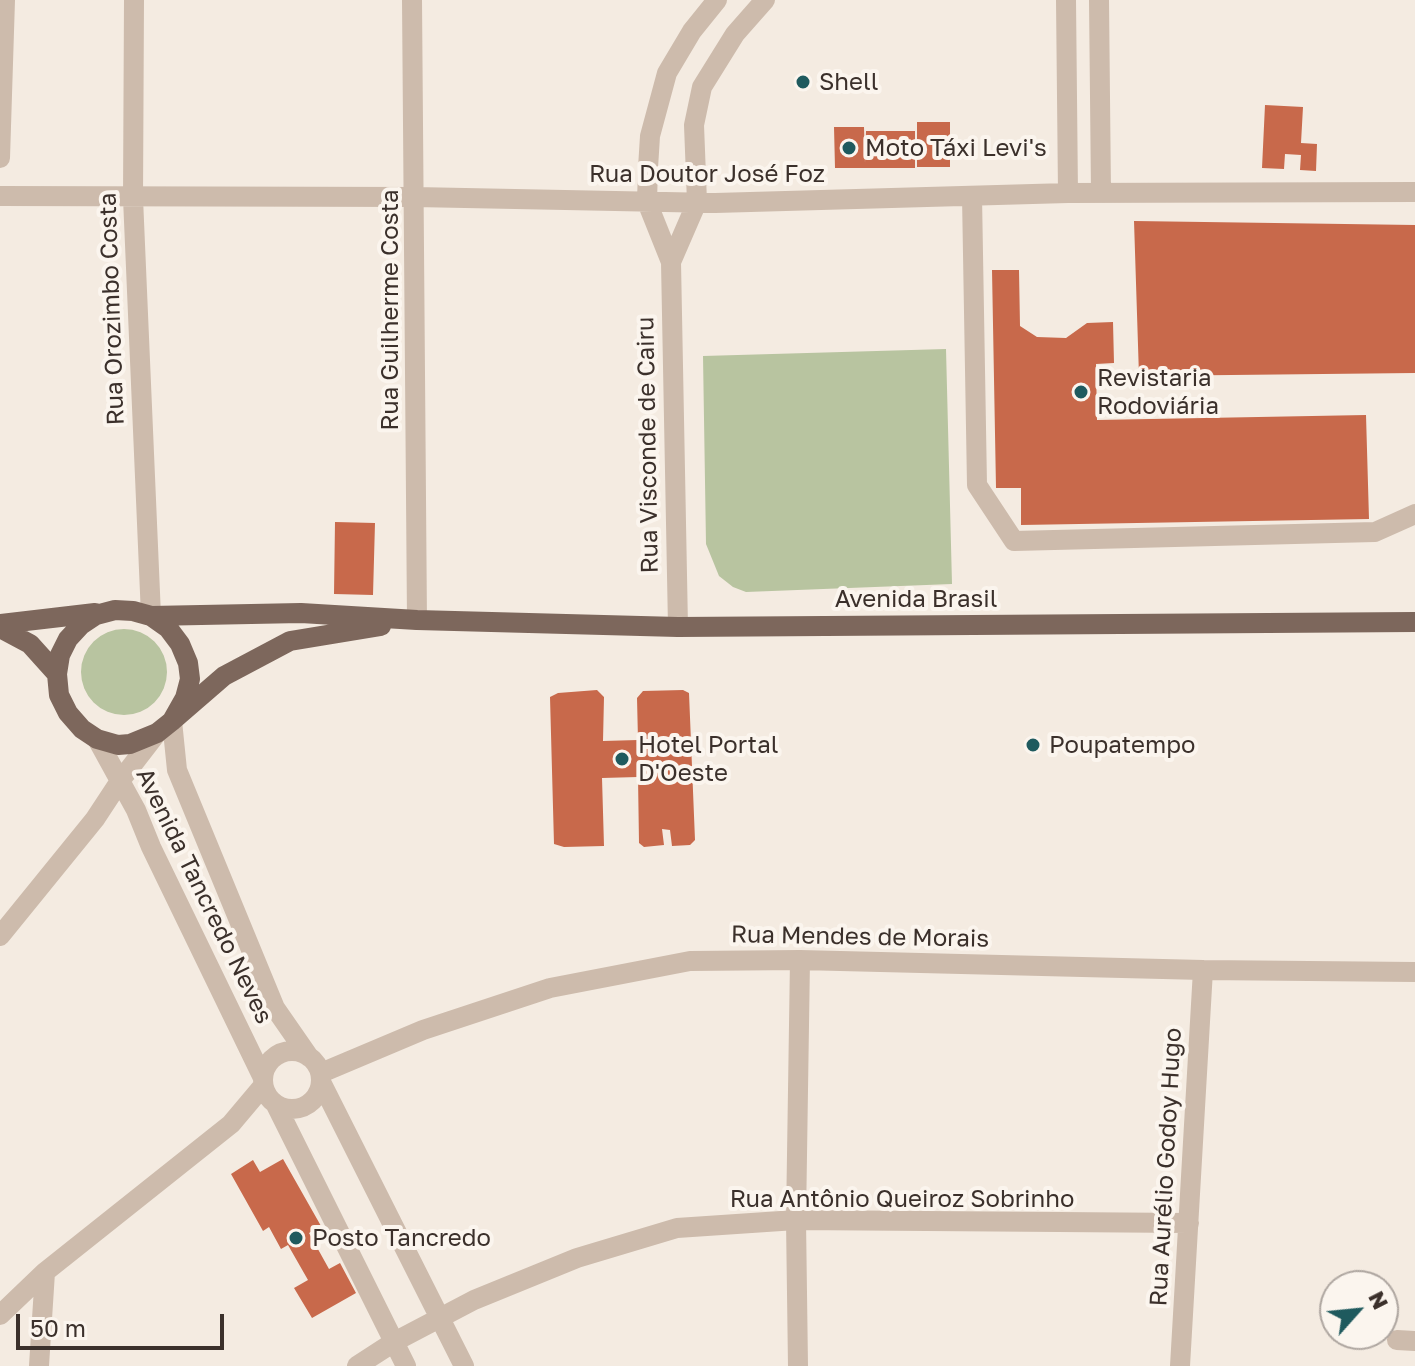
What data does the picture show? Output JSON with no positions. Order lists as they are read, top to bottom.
{
  "streets": {
    "main road": ["Avenida Brasil"],
    "street": [
      "Rua Doutor José Foz",
      "Rua Orozimbo Costa",
      "Rua Guilherme Costa",
      "Rua Visconde de Cairu",
      "Avenida Tancredo Neves",
      "Rua Mendes de Morais",
      "Rua Aurélio Godoy Hugo",
      "Rua Antônio Queiroz Sobrinho"
    ]
  },
  "crossings": [
    ["Rua Doutor José Foz", "Rua Orozimbo Costa"],
    ["Rua Doutor José Foz", "Rua Guilherme Costa"],
    ["Rua Doutor José Foz", "Rua Visconde de Cairu"],
    ["Rua Orozimbo Costa", "Avenida Tancredo Neves"],
    ["Rua Guilherme Costa", "Avenida Brasil"],
    ["Rua Visconde de Cairu", "Avenida Brasil"],
    ["Avenida Tancredo Neves", "Rua Mendes de Morais"],
    ["Avenida Tancredo Neves", "Rua Antônio Queiroz Sobrinho"],
    ["Rua Mendes de Morais", "Rua Aurélio Godoy Hugo"],
    ["Rua Aurélio Godoy Hugo", "Rua Antônio Queiroz Sobrinho"]
  ],
  "places": [
    "Shell",
    "Moto Táxi Levi's",
    "Revistaria Rodoviária",
    "Poupatempo",
    "Hotel Portal D'Oeste",
    "Posto Tancredo"
  ],
  "scale_bar": "50 m",
  "north": "top right"
}
